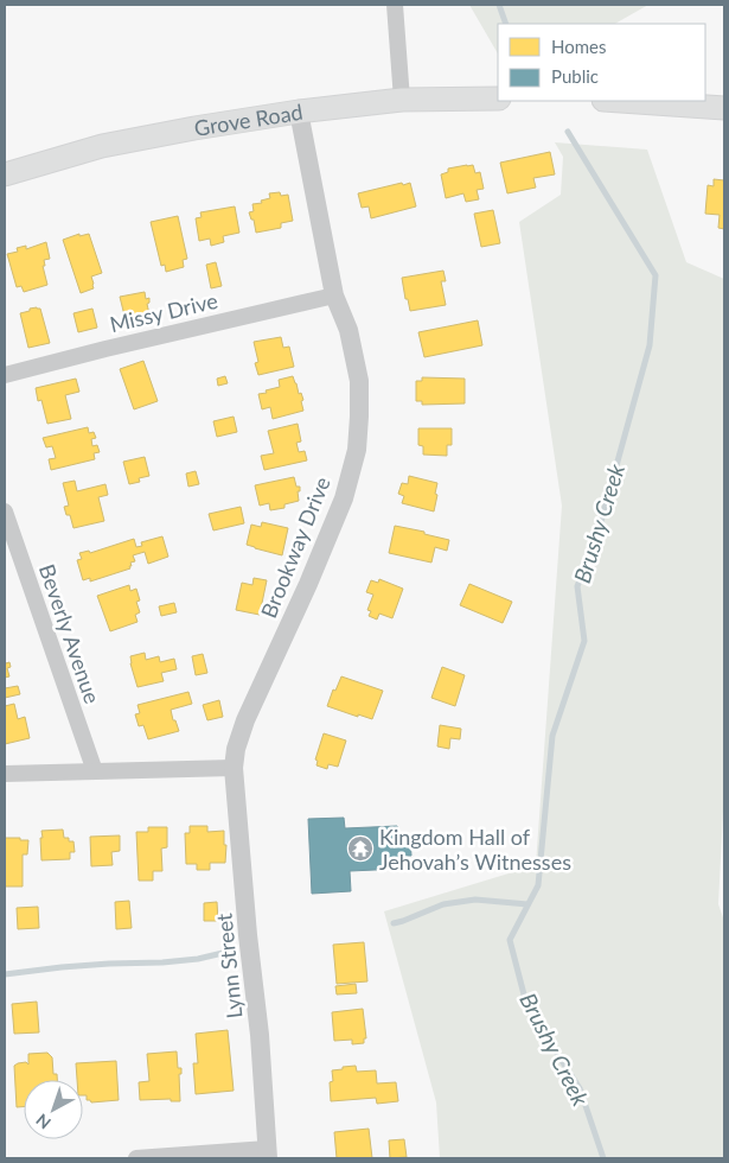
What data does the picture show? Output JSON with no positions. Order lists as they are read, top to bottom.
{
  "streets": {
    "main road": ["Grove Road"],
    "street": [
      "Missy Drive",
      "Brookway Drive",
      "Beverly Avenue",
      "Lynn Street"
    ]
  },
  "crossings": [
    ["Grove Road", "Brookway Drive"],
    ["Missy Drive", "Brookway Drive"],
    ["Brookway Drive", "Lynn Street"]
  ],
  "water": ["Brushy Creek"],
  "places": {
    "temple": ["Kingdom Hall of Jehovah’s Witnesses"]
  },
  "legend": ["Homes", "Public"],
  "north": "bottom left"
}
